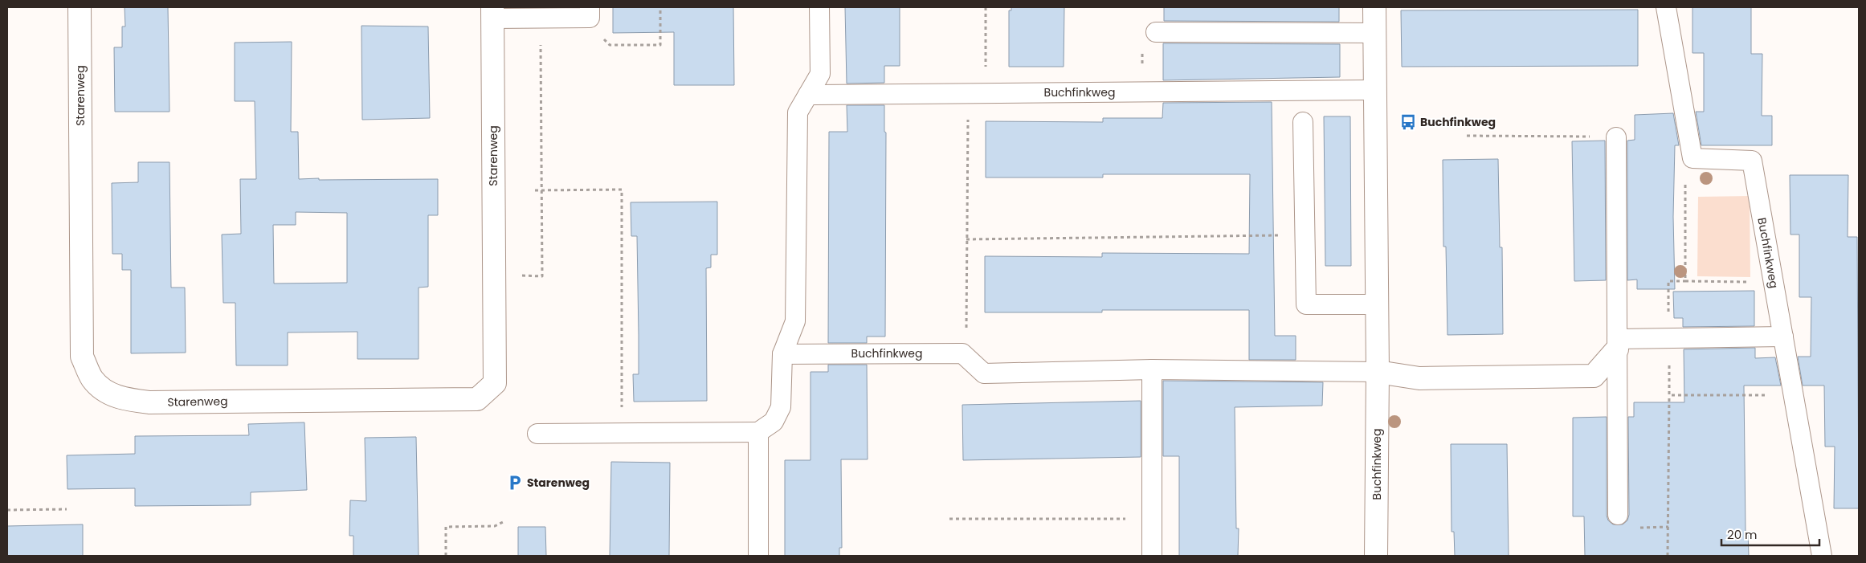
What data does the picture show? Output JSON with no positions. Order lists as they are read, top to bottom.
{
  "streets": {
    "street": ["Buchfinkweg", "Starenweg"]
  },
  "places": {
    "bus stop": ["Buchfinkweg"],
    "parking": ["Starenweg"]
  },
  "scale_bar": "20 m"
}
